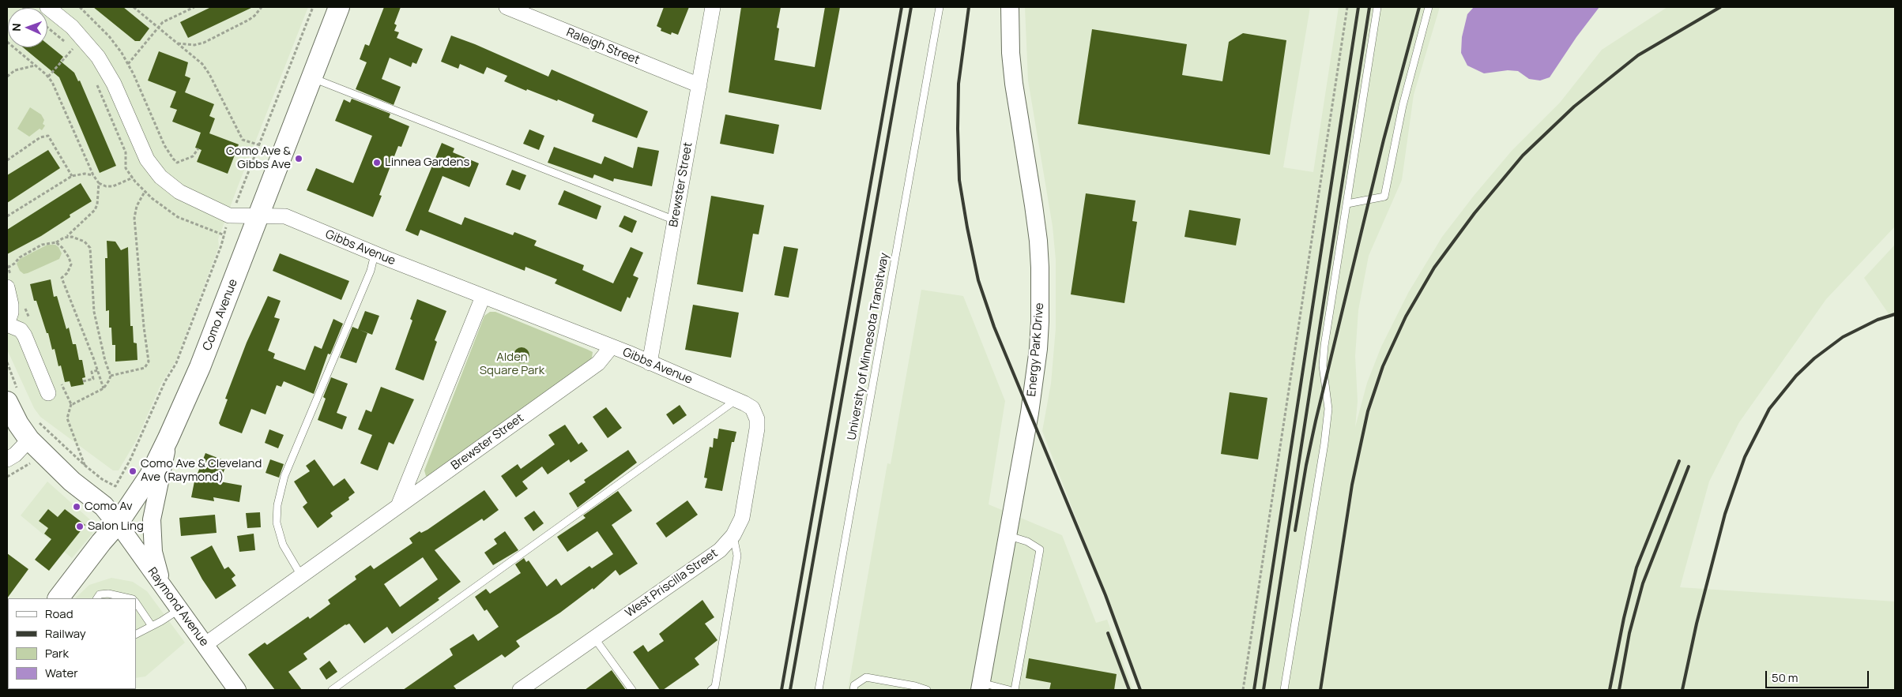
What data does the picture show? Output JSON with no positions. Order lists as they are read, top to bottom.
{
  "streets": {
    "main road": ["Como Avenue"],
    "street": [
      "Raleigh Street",
      "Brewster Street",
      "Gibbs Avenue",
      "Energy Park Drive",
      "West Priscilla Street",
      "Raymond Avenue"
    ],
    "lane": ["University of Minnesota Transitway"]
  },
  "crossings": [
    ["Raleigh Street", "Brewster Street"],
    ["Brewster Street", "Gibbs Avenue"],
    ["Brewster Street", "Raymond Avenue"],
    ["Gibbs Avenue", "Como Avenue"],
    ["Gibbs Avenue", "West Priscilla Street"],
    ["Como Avenue", "Raymond Avenue"]
  ],
  "parks": ["Alden Square Park"],
  "places": [
    "Como Ave & Gibbs Ave",
    "Linnea Gardens",
    "Como Ave & Cleveland Ave (Raymond)",
    "Como Av",
    "Salon Ling"
  ],
  "legend": [
    "Road",
    "Railway",
    "Park",
    "Water"
  ],
  "scale_bar": "50 m",
  "north": "left"
}
